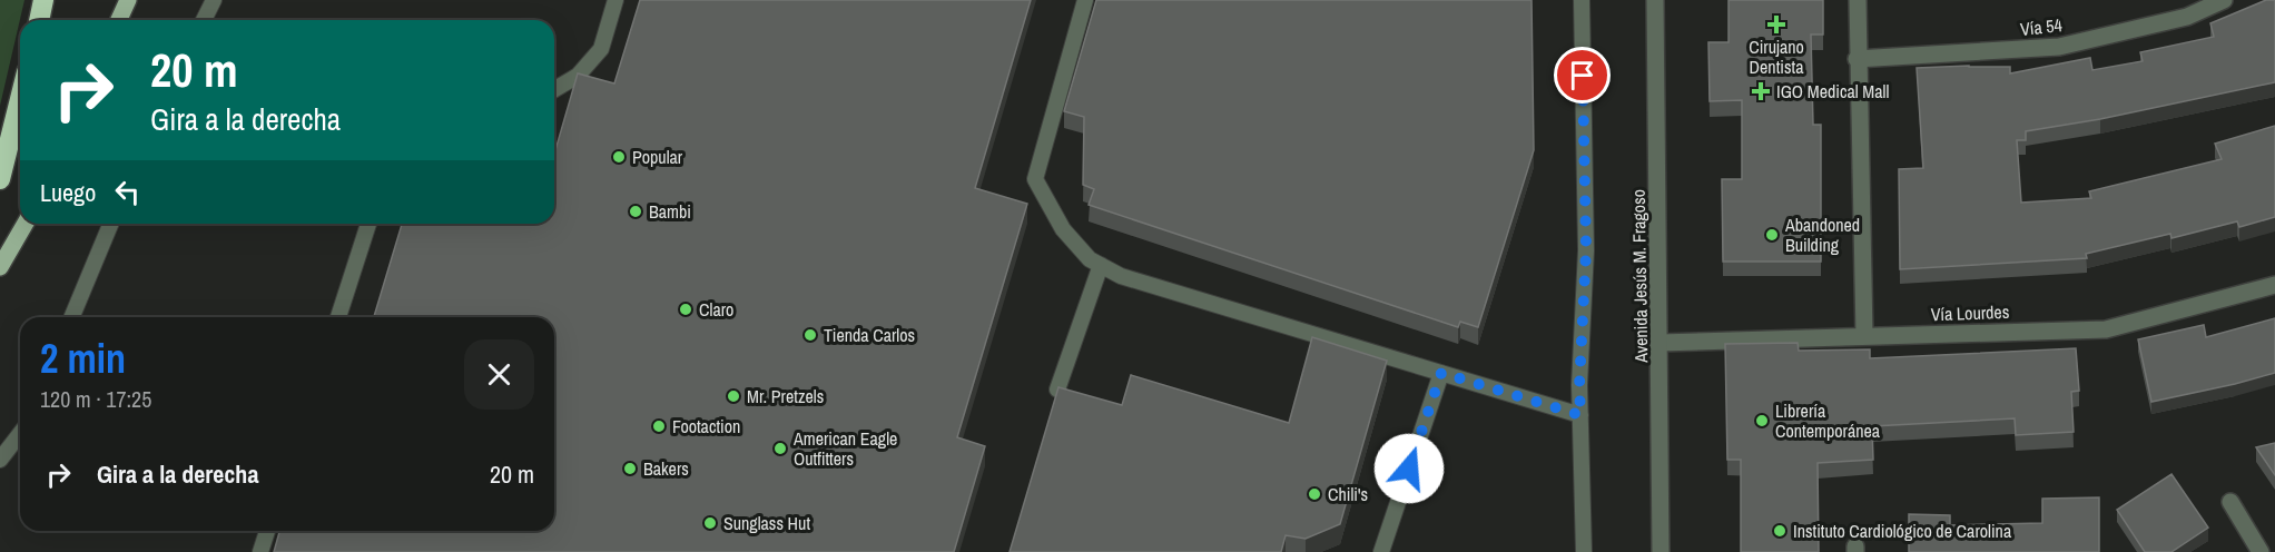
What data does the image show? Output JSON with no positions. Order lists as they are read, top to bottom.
{
  "streets": {
    "street": ["Vía 54", "Avenida Jesús M. Fragoso", "Vía Lourdes"]
  },
  "crossings": [
    ["Avenida Jesús M. Fragoso", "Vía Lourdes"]
  ],
  "places": {
    "health": ["Cirujano Dentista", "IGO Medical Mall"],
    "other": [
      "Popular",
      "Bambi",
      "Abandoned Building",
      "Claro",
      "Tienda Carlos",
      "Mr. Pretzels",
      "Librería Contemporánea",
      "Footaction",
      "American Eagle Outfitters",
      "Bakers",
      "Chili's",
      "Sunglass Hut",
      "Instituto Cardiológico de Carolina"
    ]
  },
  "page": {
    "turn": ["20 m", "Gira a la derecha"],
    "then": "Luego",
    "heading": ["2 min", "120 m · 17:25"],
    "list": [
      {
        "name": "Gira a la derecha",
        "value": "20 m"
      }
    ]
  }
}
